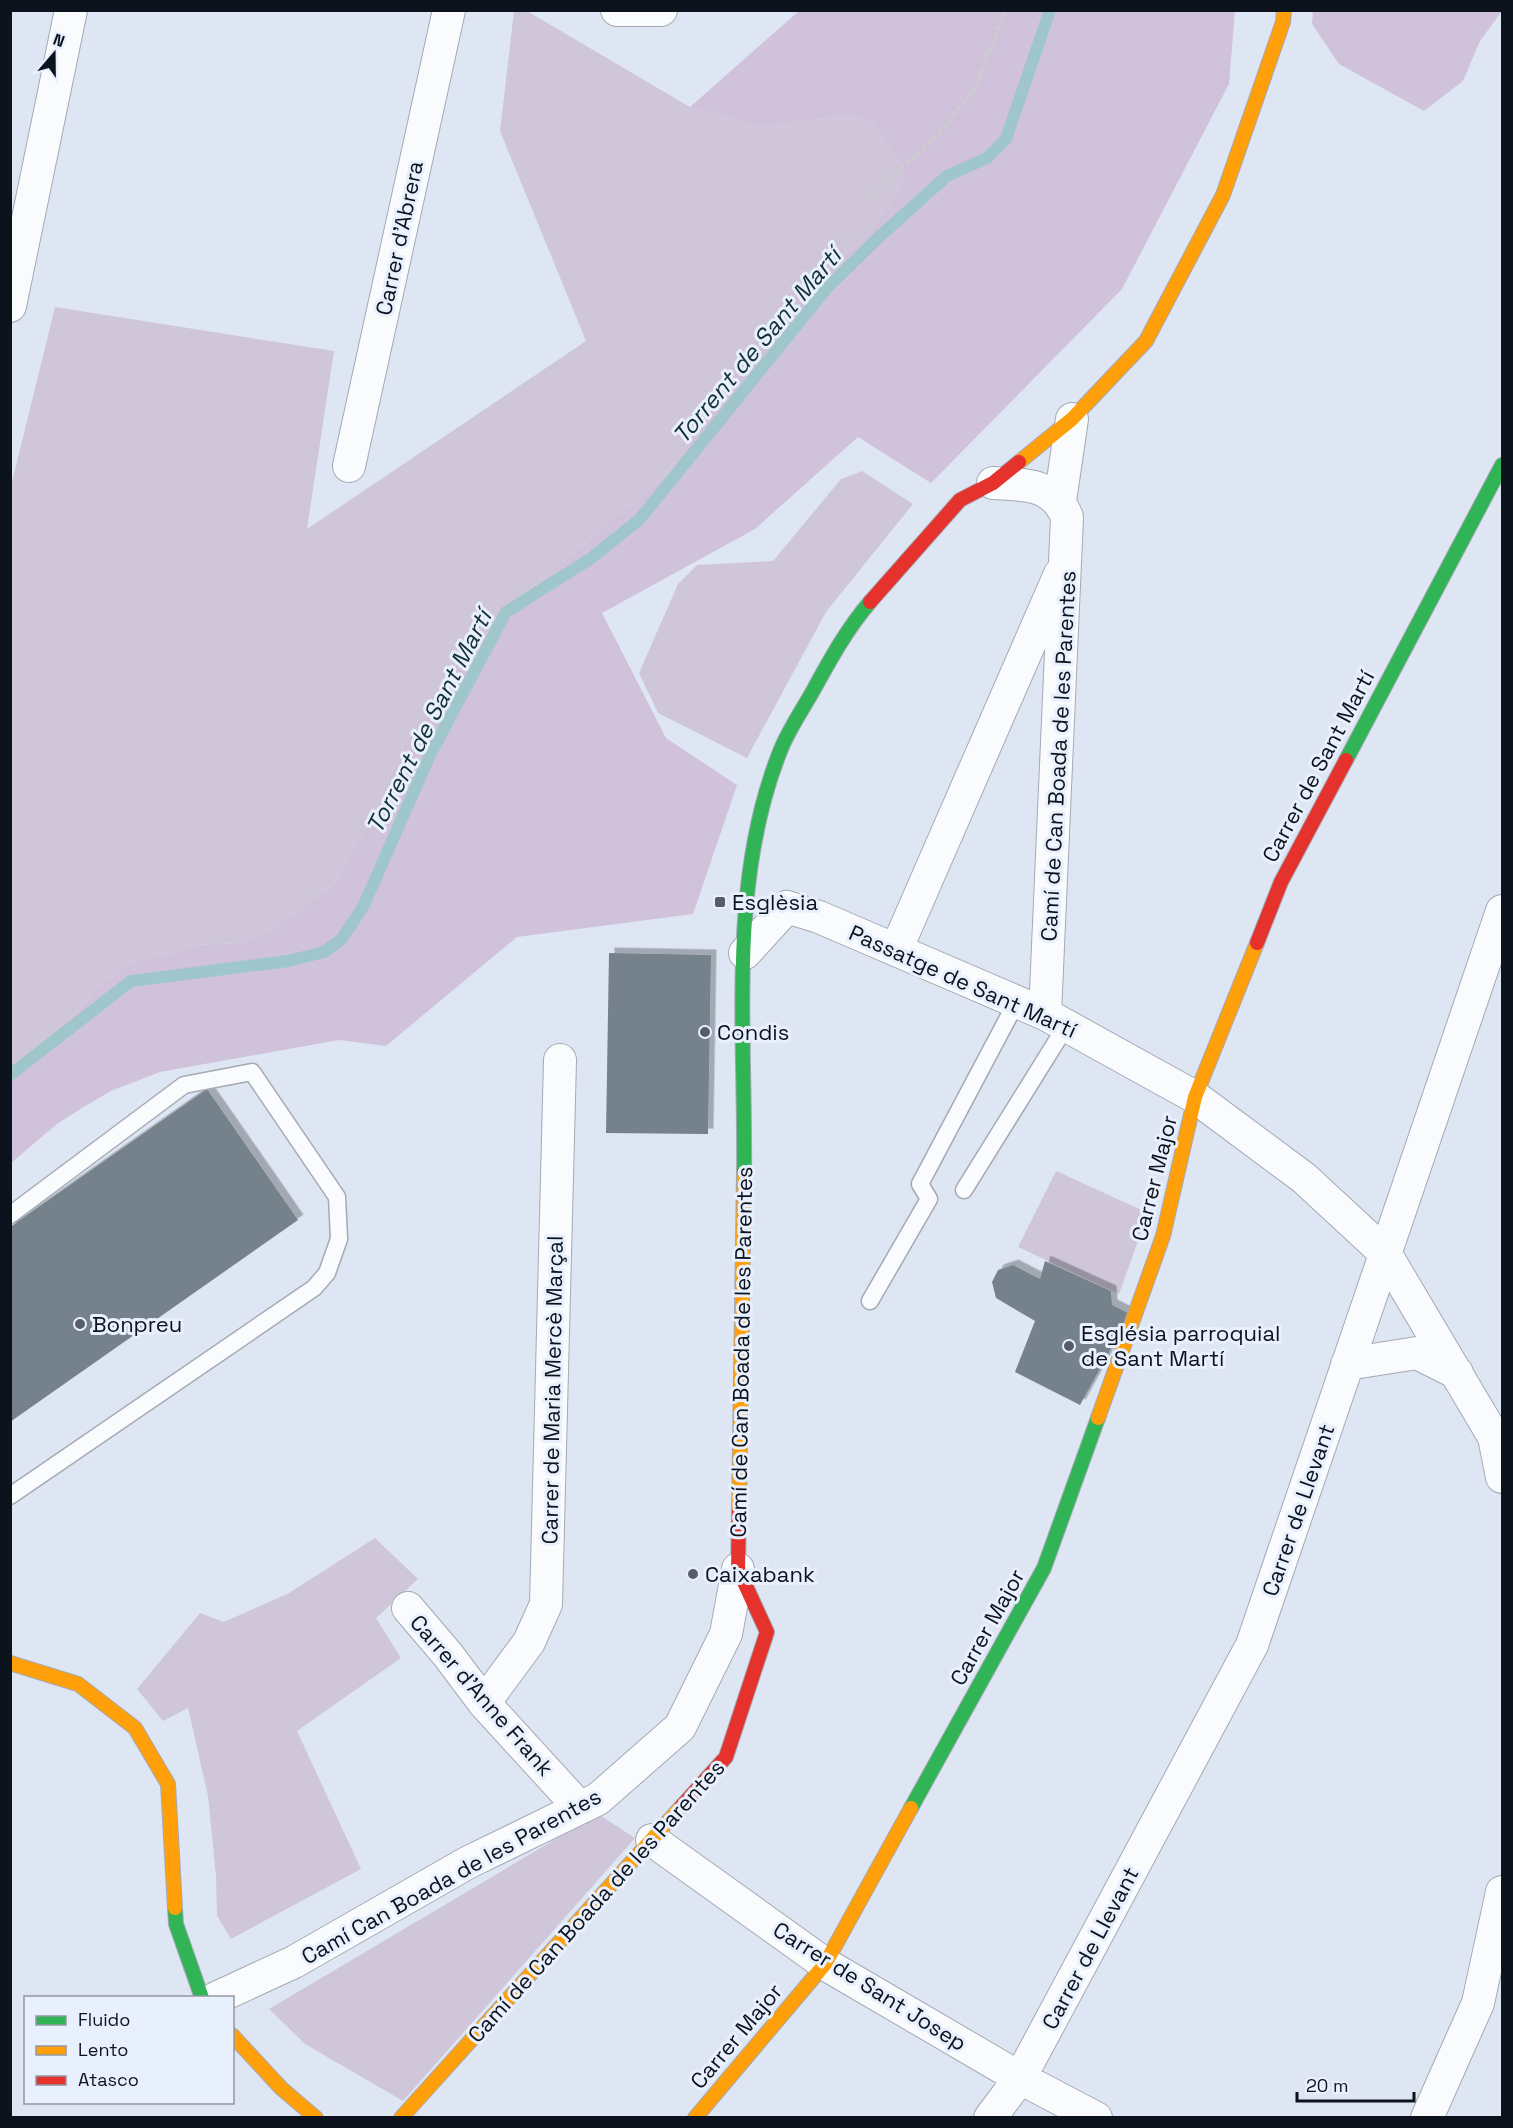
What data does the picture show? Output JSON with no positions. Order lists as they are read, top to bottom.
{
  "streets": {
    "street": [
      "Carrer d'Abrera",
      "Camí de Can Boada de les Parentes",
      "Carrer de Sant Martí",
      "Passatge de Sant Martí",
      "Carrer Major",
      "Carrer de Maria Mercè Marçal",
      "Carrer de Llevant",
      "Carrer d'Anne Frank",
      "Camí Can Boada de les Parentes",
      "Carrer de Sant Josep"
    ]
  },
  "crossings": [
    ["Camí de Can Boada de les Parentes", "Passatge de Sant Martí"],
    ["Camí de Can Boada de les Parentes", "Camí Can Boada de les Parentes"],
    ["Camí de Can Boada de les Parentes", "Carrer de Sant Josep"],
    ["Carrer de Sant Martí", "Passatge de Sant Martí"],
    ["Carrer de Sant Martí", "Carrer Major"],
    ["Passatge de Sant Martí", "Carrer Major"],
    ["Passatge de Sant Martí", "Carrer de Llevant"],
    ["Carrer Major", "Carrer de Sant Josep"],
    ["Carrer de Maria Mercè Marçal", "Carrer d'Anne Frank"],
    ["Carrer de Llevant", "Carrer de Sant Josep"],
    ["Carrer d'Anne Frank", "Camí Can Boada de les Parentes"]
  ],
  "water": ["Torrent de Sant Martí"],
  "places": {
    "transit": ["Esglèsia"],
    "other": [
      "Condis",
      "Bonpreu",
      "Església parroquial de Sant Martí",
      "Caixabank"
    ]
  },
  "legend": ["Fluido", "Lento", "Atasco"],
  "scale_bar": "20 m",
  "north": "top"
}
